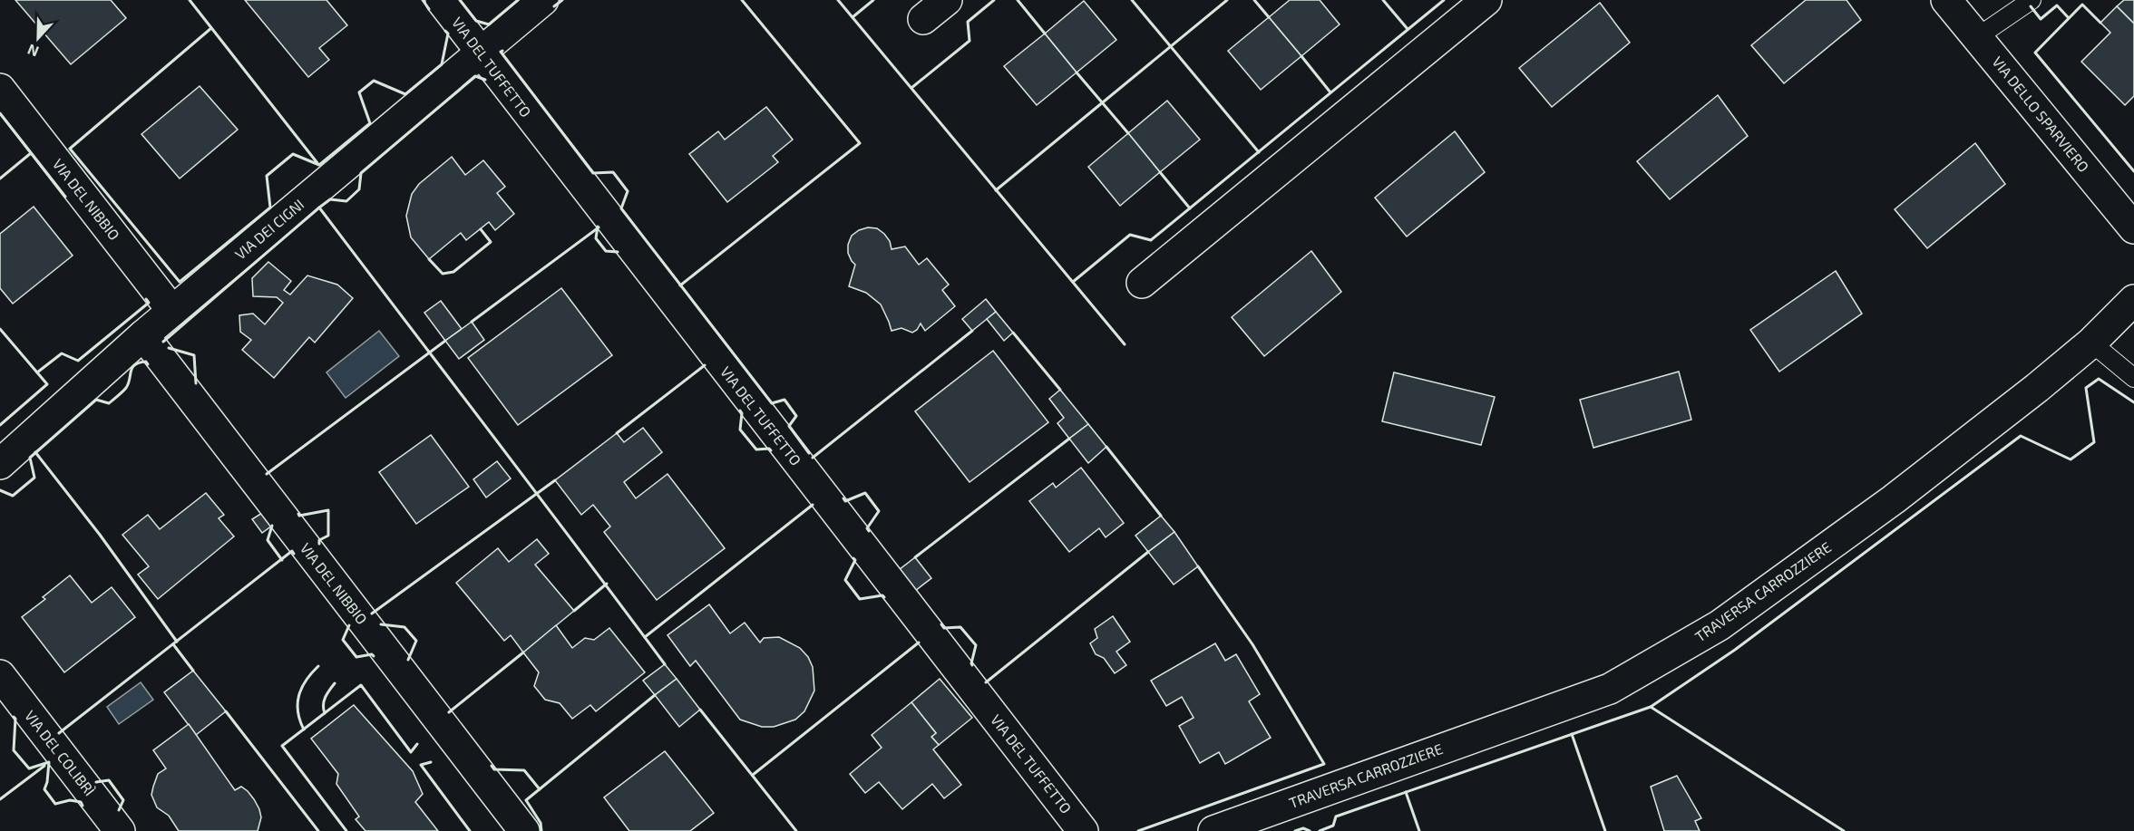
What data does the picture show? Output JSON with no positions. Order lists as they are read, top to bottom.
{
  "streets": {
    "street": [
      "VIA DEL TUFFETTO",
      "VIA DELLO SPARVIERO",
      "VIA DEL NIBBIO",
      "VIA DEI CIGNI",
      "TRAVERSA CARROZZIERE",
      "VIA DEL COLIBRÌ"
    ]
  },
  "crossings": [
    ["VIA DEL TUFFETTO", "VIA DEI CIGNI"],
    ["VIA DEL NIBBIO", "VIA DEI CIGNI"]
  ],
  "north": "bottom"
}
